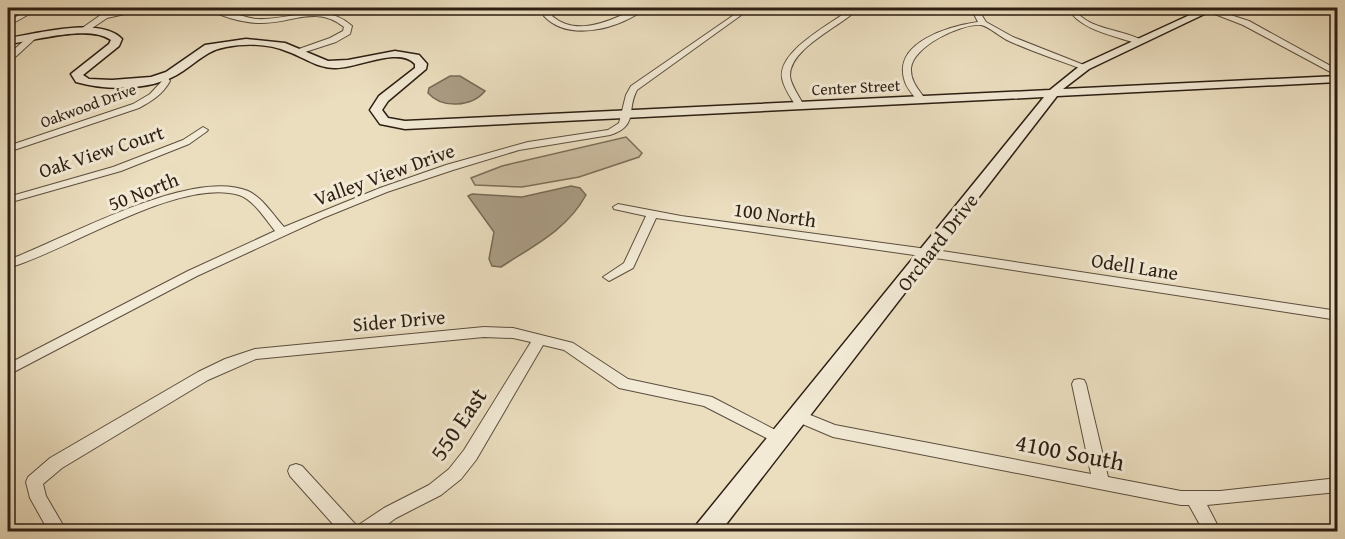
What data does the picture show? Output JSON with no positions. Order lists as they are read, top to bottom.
{
  "streets": {
    "street": [
      "Center Street",
      "Oakwood Drive",
      "Oak View Court",
      "Valley View Drive",
      "50 North",
      "100 North",
      "Orchard Drive",
      "Odell Lane",
      "Sider Drive",
      "550 East",
      "4100 South"
    ]
  },
  "crossings": [
    ["Center Street", "Valley View Drive"],
    ["Center Street", "Orchard Drive"],
    ["Valley View Drive", "50 North"],
    ["100 North", "Orchard Drive"],
    ["100 North", "Odell Lane"],
    ["Orchard Drive", "Odell Lane"],
    ["Orchard Drive", "Sider Drive"],
    ["Orchard Drive", "4100 South"],
    ["Sider Drive", "550 East"]
  ]
}
